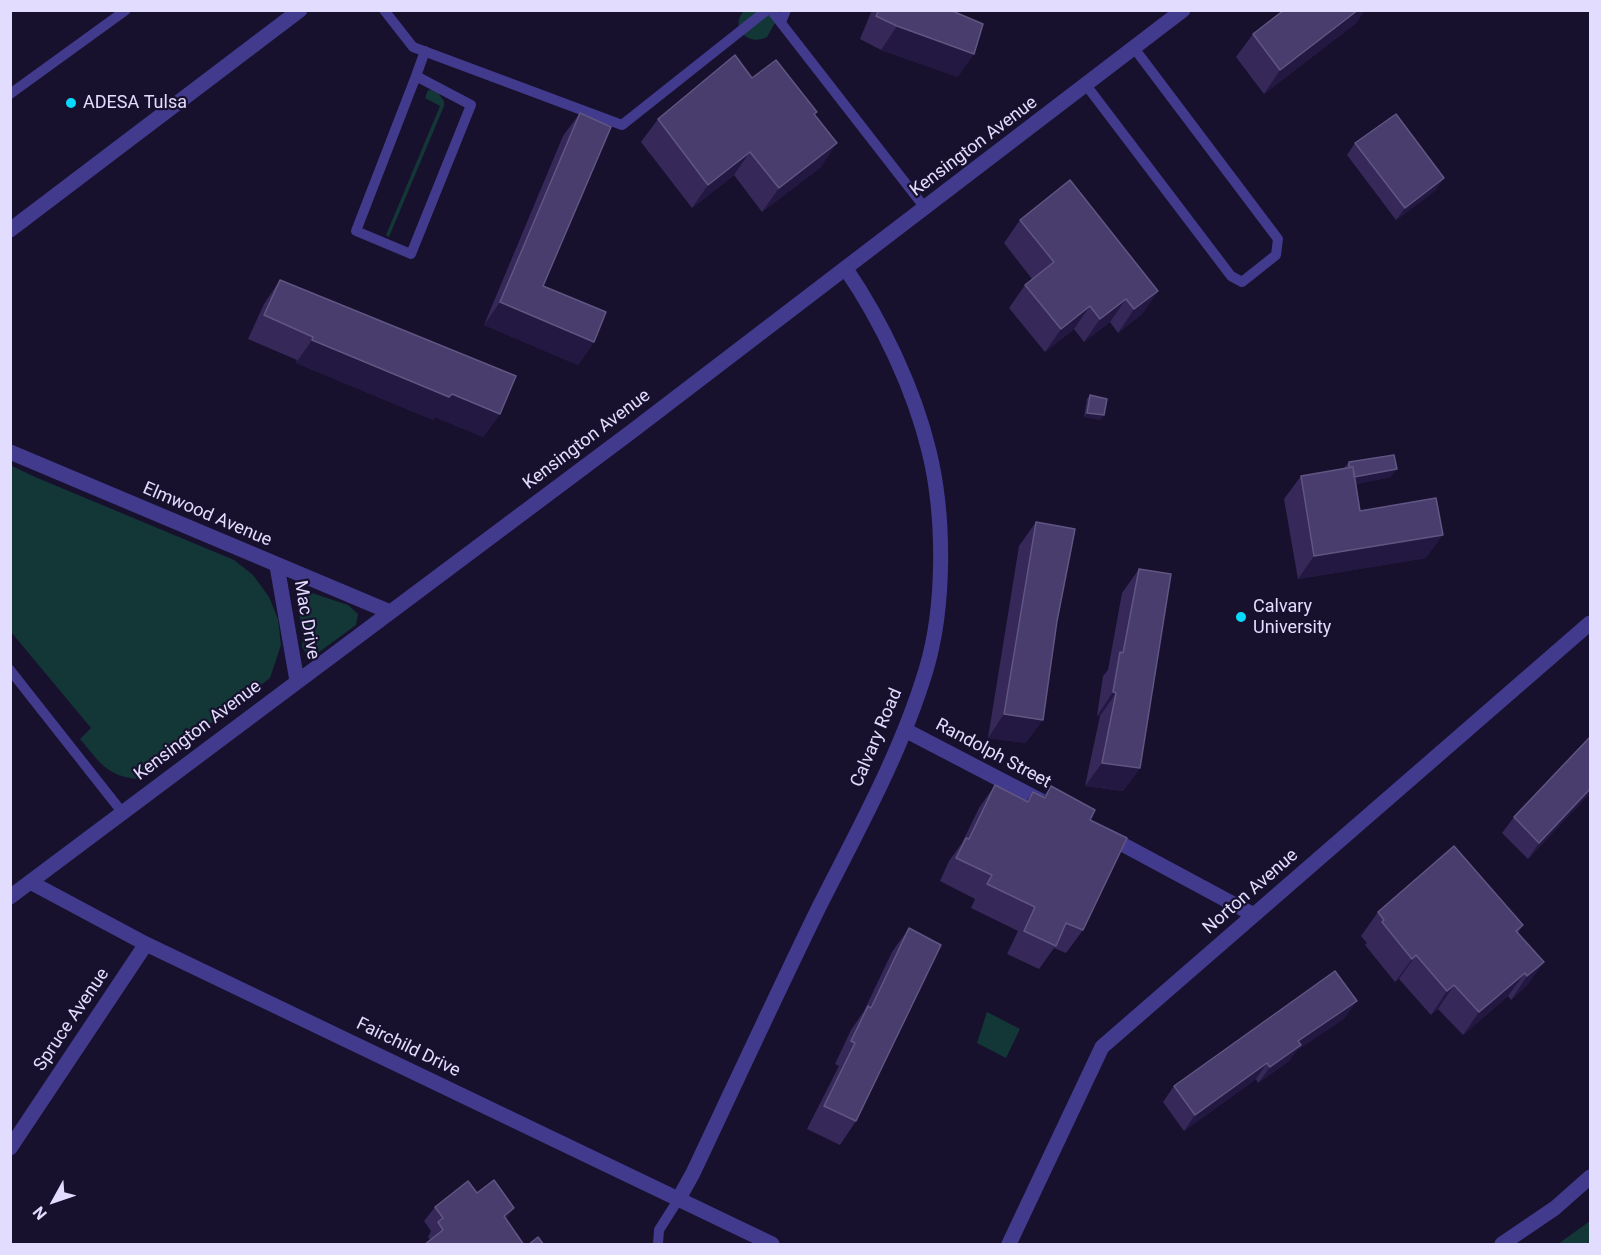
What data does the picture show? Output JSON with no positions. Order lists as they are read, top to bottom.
{
  "streets": {
    "street": [
      "Kensington Avenue",
      "Elmwood Avenue",
      "Mac Drive",
      "Calvary Road",
      "Randolph Street",
      "Norton Avenue",
      "Spruce Avenue",
      "Fairchild Drive"
    ]
  },
  "crossings": [
    ["Kensington Avenue", "Elmwood Avenue"],
    ["Kensington Avenue", "Mac Drive"],
    ["Kensington Avenue", "Calvary Road"],
    ["Kensington Avenue", "Fairchild Drive"],
    ["Elmwood Avenue", "Mac Drive"],
    ["Calvary Road", "Randolph Street"],
    ["Calvary Road", "Fairchild Drive"],
    ["Spruce Avenue", "Fairchild Drive"]
  ],
  "places": ["ADESA Tulsa", "Calvary University"],
  "north": "bottom left"
}
